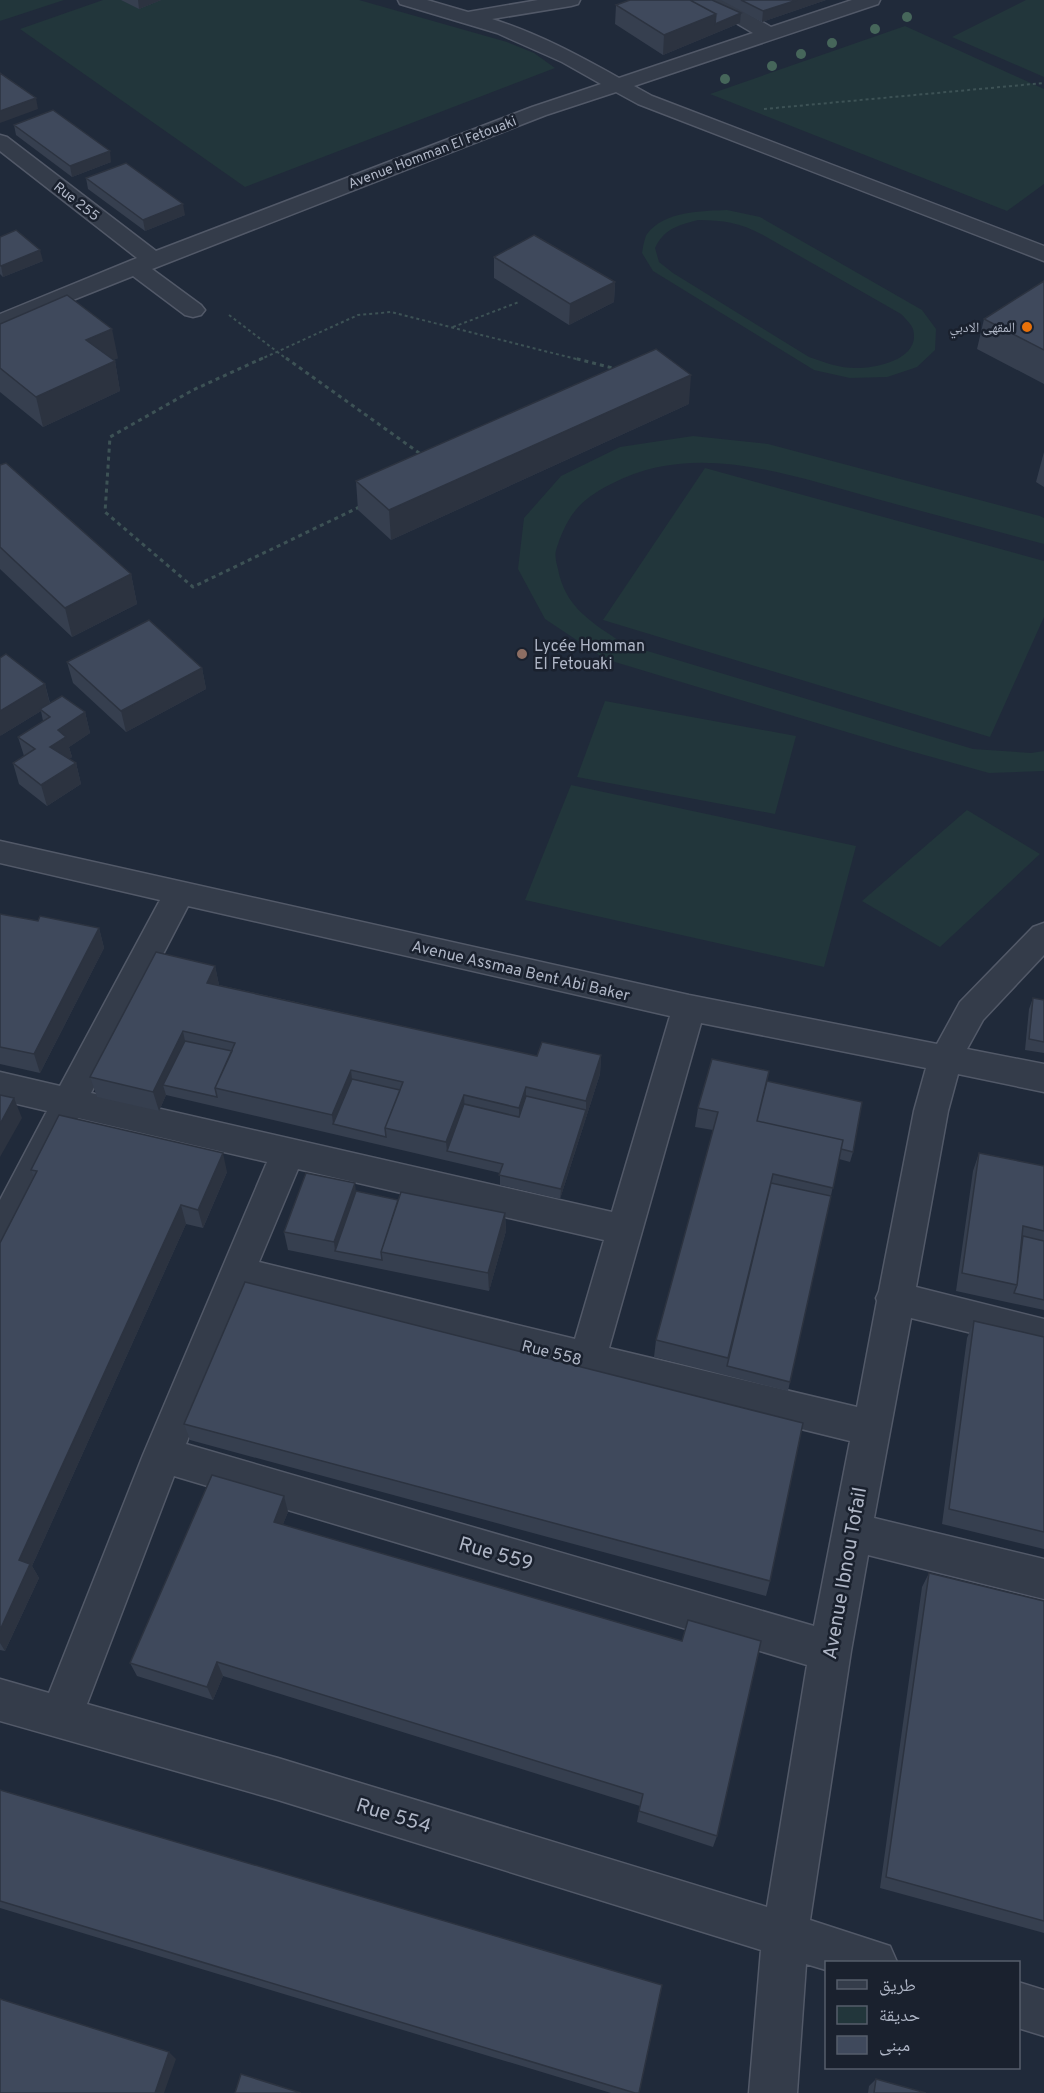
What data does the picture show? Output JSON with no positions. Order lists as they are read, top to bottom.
{
  "streets": {
    "street": [
      "Avenue Homman El Fetouaki",
      "Rue 255",
      "Avenue Assmaa Bent Abi Baker",
      "Rue 558",
      "Rue 559",
      "Avenue Ibnou Tofail",
      "Rue 554"
    ]
  },
  "crossings": [
    ["Avenue Homman El Fetouaki", "Rue 255"],
    ["Avenue Assmaa Bent Abi Baker", "Avenue Ibnou Tofail"],
    ["Rue 558", "Avenue Ibnou Tofail"],
    ["Rue 559", "Avenue Ibnou Tofail"],
    ["Avenue Ibnou Tofail", "Rue 554"]
  ],
  "places": ["المقهى الادبي", "Lycée Homman El Fetouaki"],
  "legend": ["طريق", "حديقة", "مبنى"]
}
